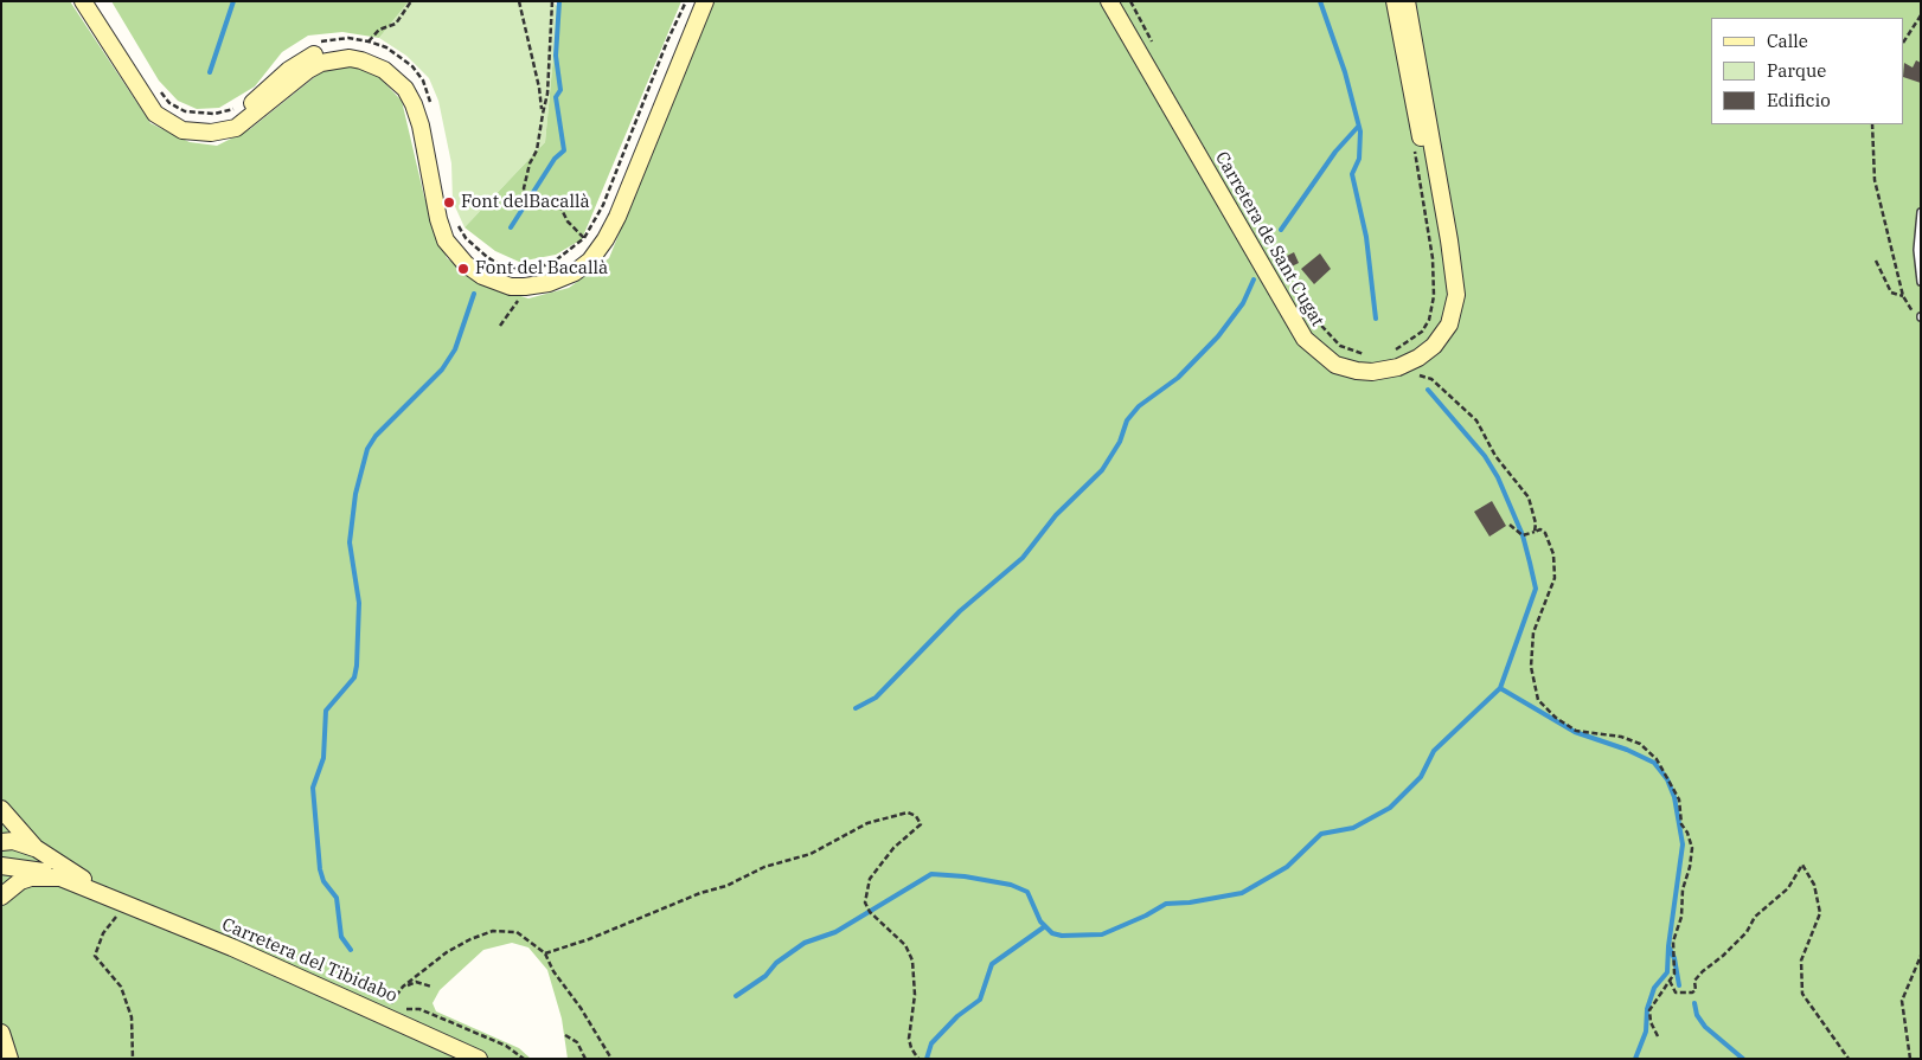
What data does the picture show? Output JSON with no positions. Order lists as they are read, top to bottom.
{
  "streets": {
    "main road": ["Carretera de Sant Cugat", "Carretera del Tibidabo"]
  },
  "places": ["Font delBacallà", "Font del Bacallà"],
  "legend": ["Calle", "Parque", "Edificio"]
}
